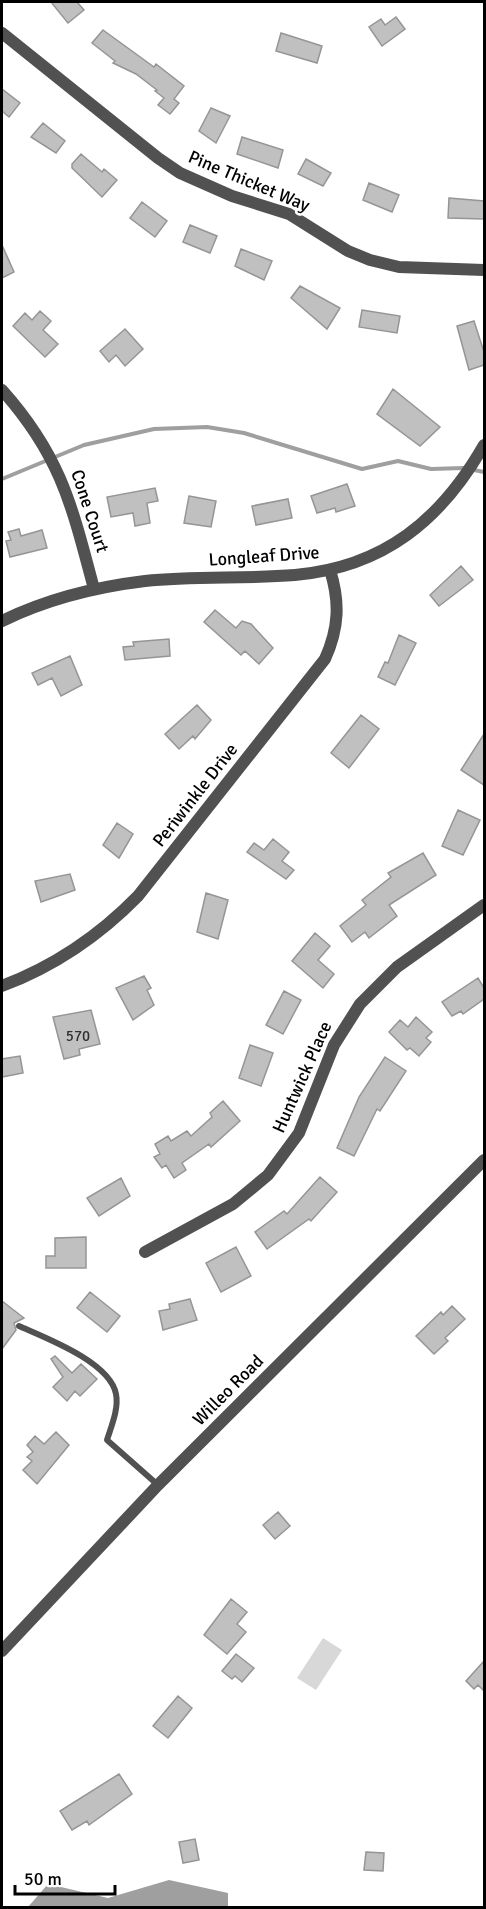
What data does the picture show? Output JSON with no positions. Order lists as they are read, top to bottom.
{
  "streets": {
    "street": [
      "Pine Thicket Way",
      "Cone Court",
      "Longleaf Drive",
      "Periwinkle Drive",
      "Huntwick Place",
      "Willeo Road"
    ]
  },
  "crossings": [
    ["Cone Court", "Longleaf Drive"],
    ["Longleaf Drive", "Periwinkle Drive"]
  ],
  "house_numbers": ["570"],
  "scale_bar": "50 m"
}
